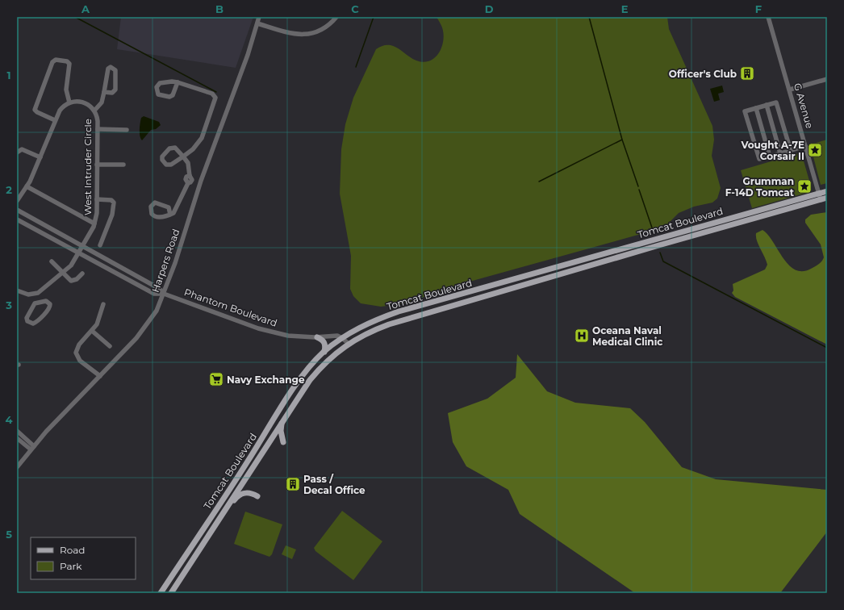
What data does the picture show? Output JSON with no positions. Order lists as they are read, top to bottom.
{
  "streets": {
    "main road": ["Tomcat Boulevard"],
    "street": [
      "G Avenue",
      "West Intruder Circle",
      "Harpers Road",
      "Phantom Boulevard"
    ]
  },
  "crossings": [
    ["G Avenue", "Tomcat Boulevard"],
    ["West Intruder Circle", "Phantom Boulevard"],
    ["Tomcat Boulevard", "Phantom Boulevard"],
    ["Harpers Road", "Phantom Boulevard"]
  ],
  "places": {
    "building": ["Officer's Club", "Pass / Decal Office"],
    "place": ["Vought A-7E Corsair II", "Grumman F-14D Tomcat"],
    "hospital": ["Oceana Naval Medical Clinic"],
    "supermarket": ["Navy Exchange"]
  },
  "legend": ["Road", "Park"],
  "grid": {
    "columns": [
      "A",
      "B",
      "C",
      "D",
      "E",
      "F"
    ],
    "rows": [
      "1",
      "2",
      "3",
      "4",
      "5"
    ]
  }
}
